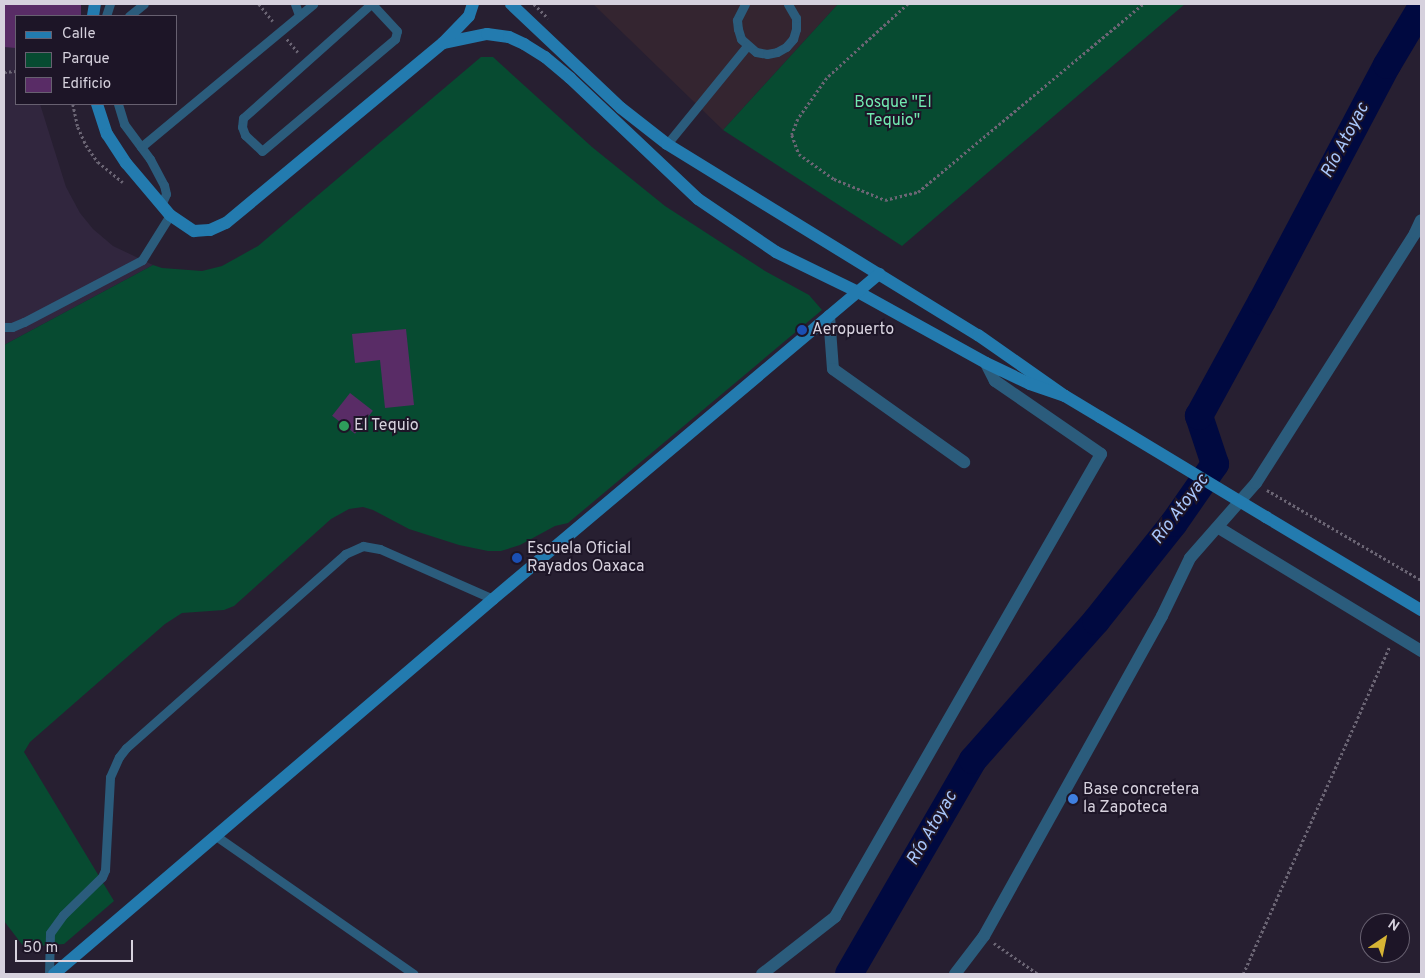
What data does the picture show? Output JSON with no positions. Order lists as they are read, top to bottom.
{
  "water": ["Río Atoyac"],
  "parks": ["Bosque \"El Tequio\""],
  "places": [
    "Aeropuerto",
    "El Tequio",
    "Escuela Oficial Rayados Oaxaca",
    "Base concretera la Zapoteca"
  ],
  "legend": ["Calle", "Parque", "Edificio"],
  "scale_bar": "50 m",
  "north": "top right"
}
